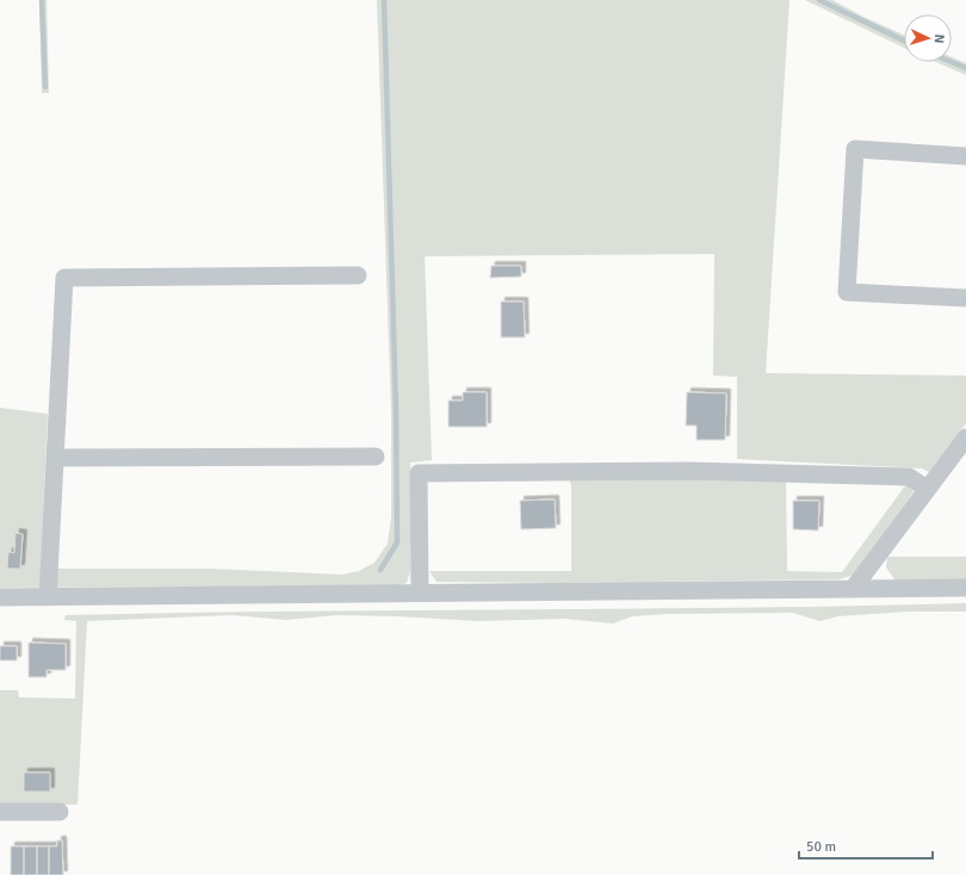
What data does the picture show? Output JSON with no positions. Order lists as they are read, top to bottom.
{
  "scale_bar": "50 m",
  "north": "right"
}
